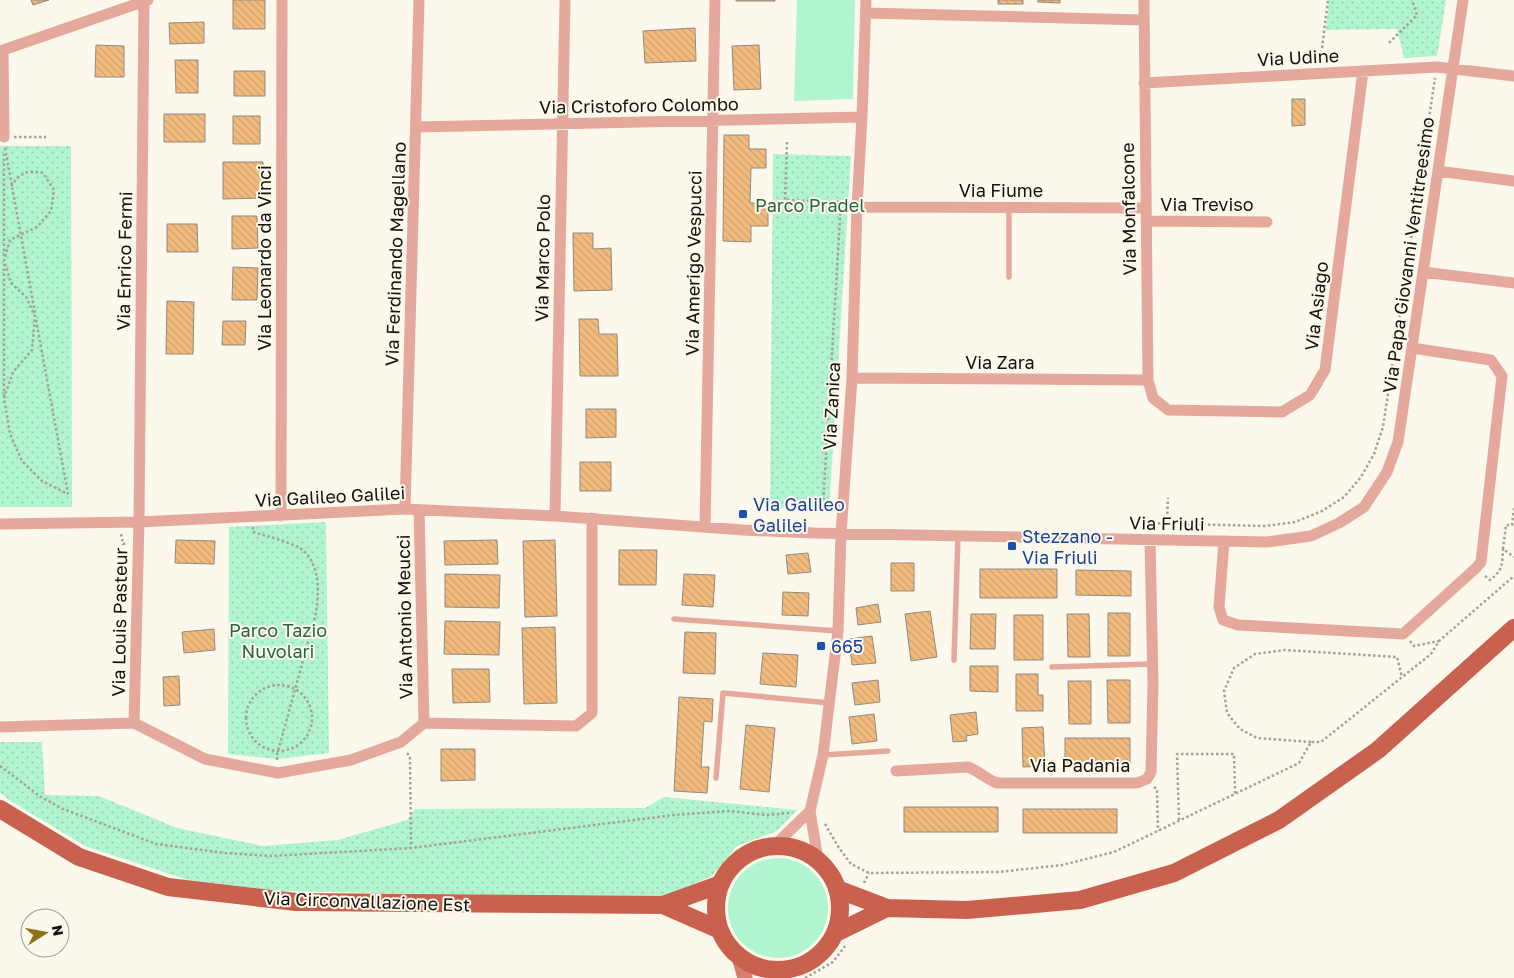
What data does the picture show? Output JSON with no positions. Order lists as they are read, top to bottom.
{
  "streets": {
    "main road": ["Via Circonvallazione Est"],
    "street": [
      "Via Udine",
      "Via Cristoforo Colombo",
      "Via Fiume",
      "Via Treviso",
      "Via Monfalcone",
      "Via Ferdinando Magellano",
      "Via Papa Giovanni Ventitreesimo",
      "Via Leonardo da Vinci",
      "Via Marco Polo",
      "Via Enrico Fermi",
      "Via Amerigo Vespucci",
      "Via Asiago",
      "Via Zara",
      "Via Zanica",
      "Via Galileo Galilei",
      "Via Friuli",
      "Via Antonio Meucci",
      "Via Louis Pasteur",
      "Via Padania"
    ]
  },
  "crossings": [
    ["Via Udine", "Via Monfalcone"],
    ["Via Udine", "Via Papa Giovanni Ventitreesimo"],
    ["Via Udine", "Via Asiago"],
    ["Via Cristoforo Colombo", "Via Ferdinando Magellano"],
    ["Via Cristoforo Colombo", "Via Marco Polo"],
    ["Via Cristoforo Colombo", "Via Amerigo Vespucci"],
    ["Via Cristoforo Colombo", "Via Zanica"],
    ["Via Fiume", "Via Monfalcone"],
    ["Via Fiume", "Via Zanica"],
    ["Via Treviso", "Via Monfalcone"],
    ["Via Monfalcone", "Via Asiago"],
    ["Via Monfalcone", "Via Zara"],
    ["Via Ferdinando Magellano", "Via Galileo Galilei"],
    ["Via Papa Giovanni Ventitreesimo", "Via Friuli"],
    ["Via Leonardo da Vinci", "Via Galileo Galilei"],
    ["Via Marco Polo", "Via Galileo Galilei"],
    ["Via Enrico Fermi", "Via Galileo Galilei"],
    ["Via Enrico Fermi", "Via Louis Pasteur"],
    ["Via Amerigo Vespucci", "Via Galileo Galilei"],
    ["Via Zara", "Via Zanica"],
    ["Via Zanica", "Via Galileo Galilei"],
    ["Via Zanica", "Via Friuli"],
    ["Via Zanica", "Via Circonvallazione Est"],
    ["Via Galileo Galilei", "Via Friuli"],
    ["Via Galileo Galilei", "Via Antonio Meucci"],
    ["Via Galileo Galilei", "Via Louis Pasteur"],
    ["Via Friuli", "Via Padania"]
  ],
  "parks": ["Parco Pradel", "Parco Tazio Nuvolari"],
  "places": {
    "transit": ["Via Galileo Galilei", "Stezzano - Via Friuli", "665"]
  },
  "north": "right"
}
